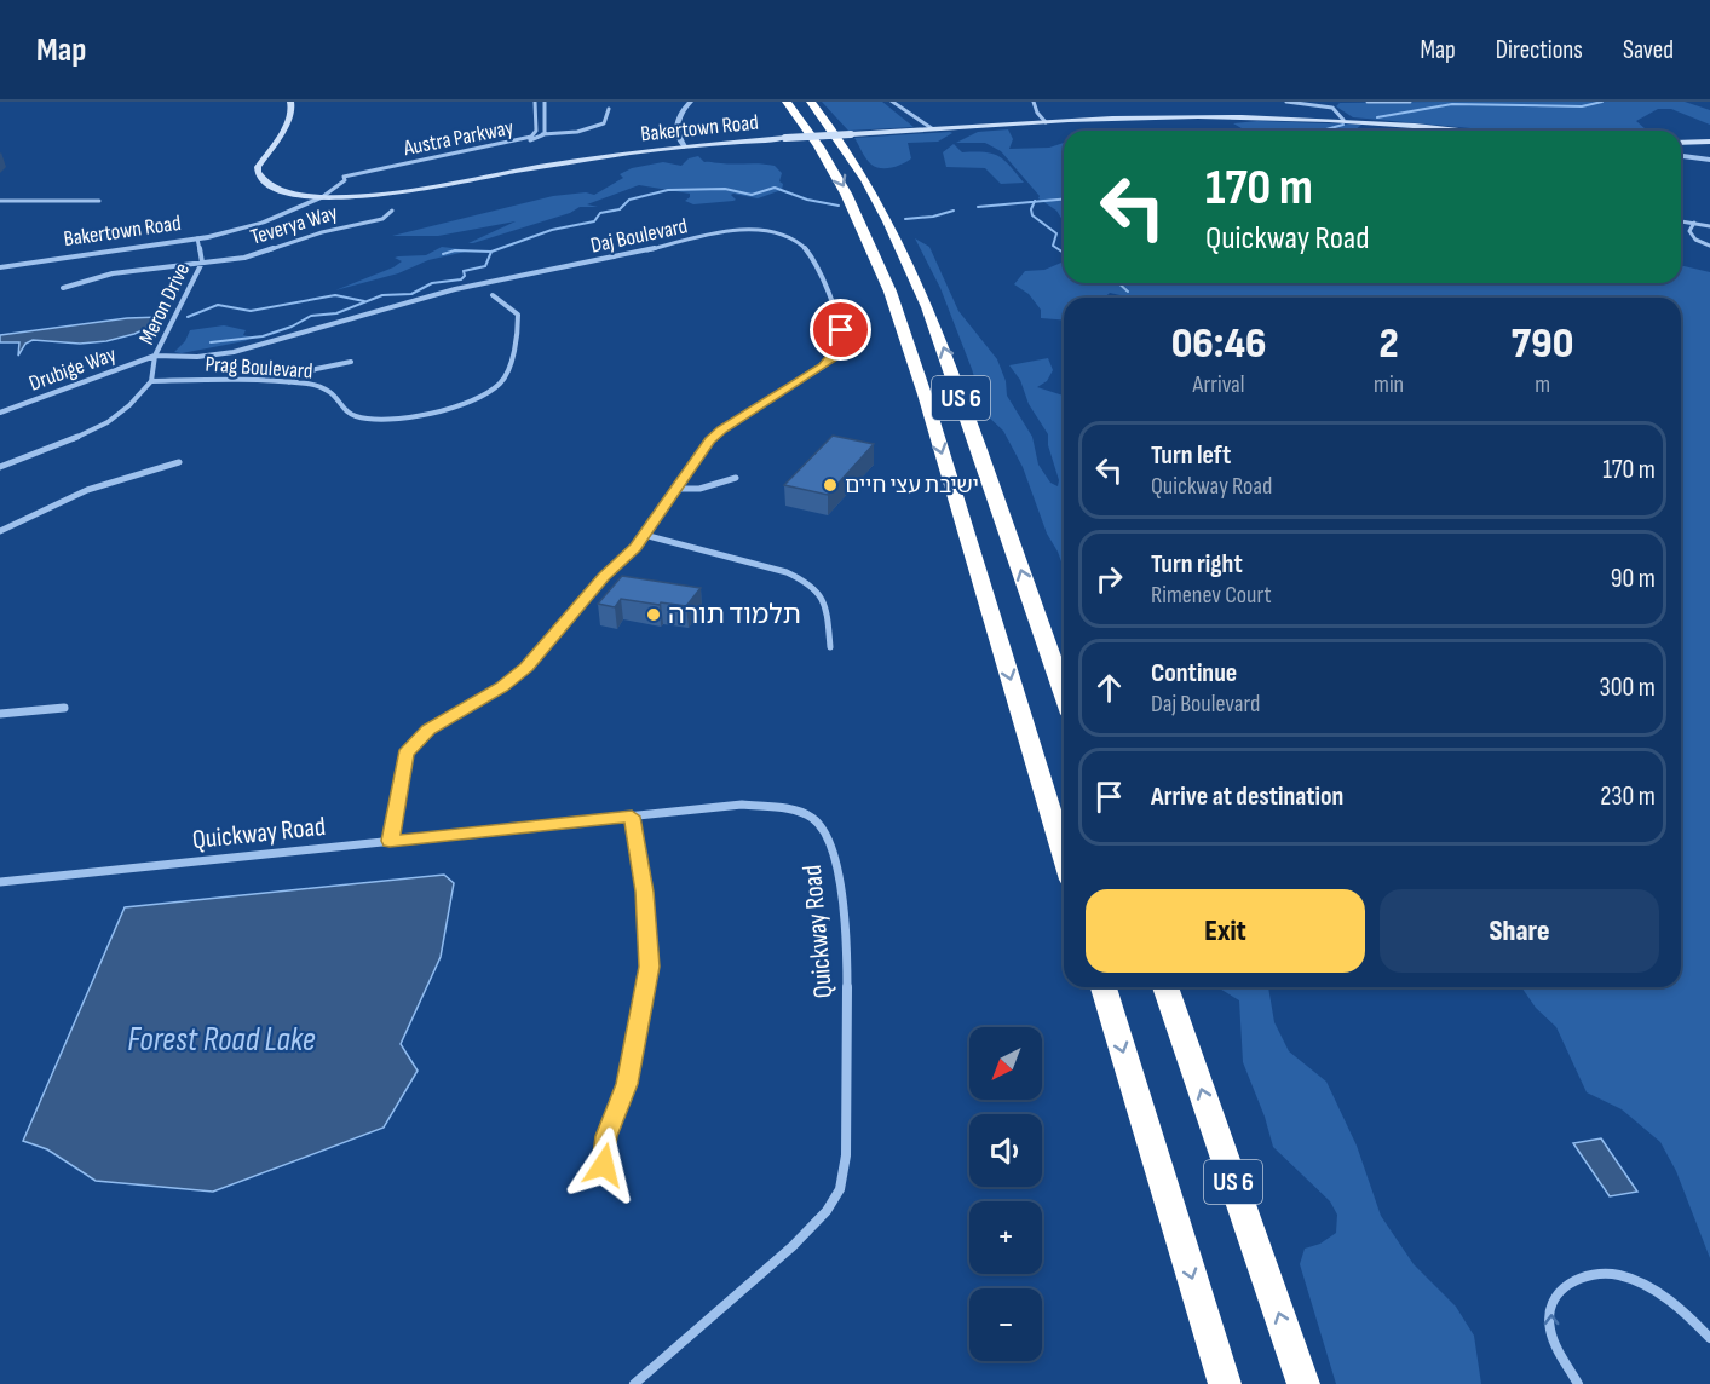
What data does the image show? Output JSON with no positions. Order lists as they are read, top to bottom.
{
  "streets": {
    "highway": ["US 6"],
    "main road": ["Bakertown Road"],
    "street": [
      "Austra Parkway",
      "Teverya Way",
      "Daj Boulevard",
      "Meron Drive",
      "Prag Boulevard",
      "Drubige Way",
      "Quickway Road"
    ]
  },
  "crossings": [
    ["Bakertown Road", "Austra Parkway"],
    ["Bakertown Road", "Meron Drive"],
    ["Teverya Way", "Meron Drive"],
    ["Daj Boulevard", "Meron Drive"],
    ["Daj Boulevard", "Drubige Way"],
    ["Meron Drive", "Prag Boulevard"],
    ["Meron Drive", "Drubige Way"]
  ],
  "water": ["Forest Road Lake"],
  "places": ["ישיבת עצי חיים", "תלמוד תורה"],
  "north": "bottom left",
  "page": {
    "header": "Map",
    "nav": ["Map", "Directions", "Saved"],
    "turn": ["170 m", "Quickway Road"],
    "eta": [
      "06:46",
      "Arrival",
      "2",
      "min",
      "790",
      "m"
    ],
    "list": [
      {
        "name": "Turn left",
        "note": "Quickway Road",
        "value": "170 m"
      },
      {
        "name": "Turn right",
        "note": "Rimenev Court",
        "value": "90 m"
      },
      {
        "name": "Continue",
        "note": "Daj Boulevard",
        "value": "300 m"
      },
      {
        "name": "Arrive at destination",
        "value": "230 m"
      }
    ],
    "buttons": ["Exit", "Share"],
    "map_buttons": ["+", "−"]
  }
}
